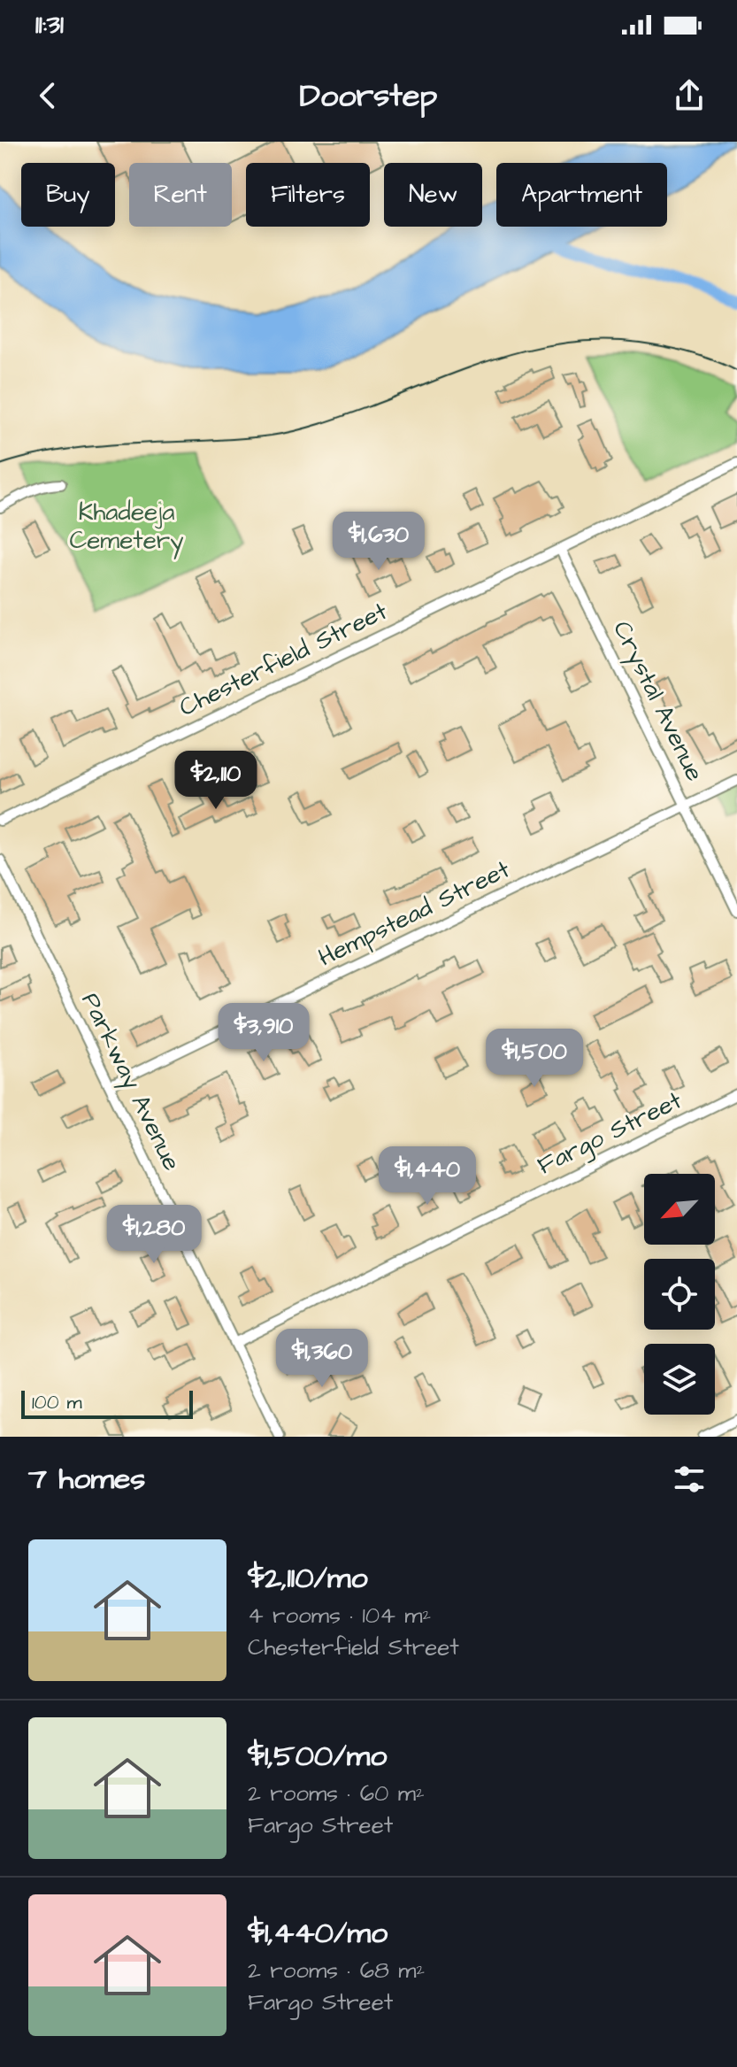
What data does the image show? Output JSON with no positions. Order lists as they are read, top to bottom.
{
  "streets": {
    "street": [
      "Chesterfield Street",
      "Crystal Avenue",
      "Hempstead Street",
      "Parkway Avenue",
      "Fargo Street"
    ]
  },
  "crossings": [
    ["Chesterfield Street", "Crystal Avenue"],
    ["Crystal Avenue", "Hempstead Street"],
    ["Hempstead Street", "Parkway Avenue"],
    ["Parkway Avenue", "Fargo Street"]
  ],
  "parks": ["Khadeeja Cemetery"],
  "scale_bar": "100 m",
  "north": "bottom left",
  "page": {
    "status": "11:31",
    "header": "Doorstep",
    "chip": [
      "Buy",
      "Rent",
      "Filters",
      "New",
      "Apartment"
    ],
    "price": [
      "$1,630",
      "$2,110",
      "$3,910",
      "$1,500",
      "$1,440",
      "$1,280",
      "$1,360"
    ],
    "scale": "100 m",
    "heading": "7 homes",
    "list": [
      {
        "name": "$2,110/mo",
        "note": "4 rooms · 104 m² · Chesterfield Street"
      },
      {
        "name": "$1,500/mo",
        "note": "2 rooms · 60 m² · Fargo Street"
      },
      {
        "name": "$1,440/mo",
        "note": "2 rooms · 68 m² · Fargo Street"
      }
    ]
  }
}
